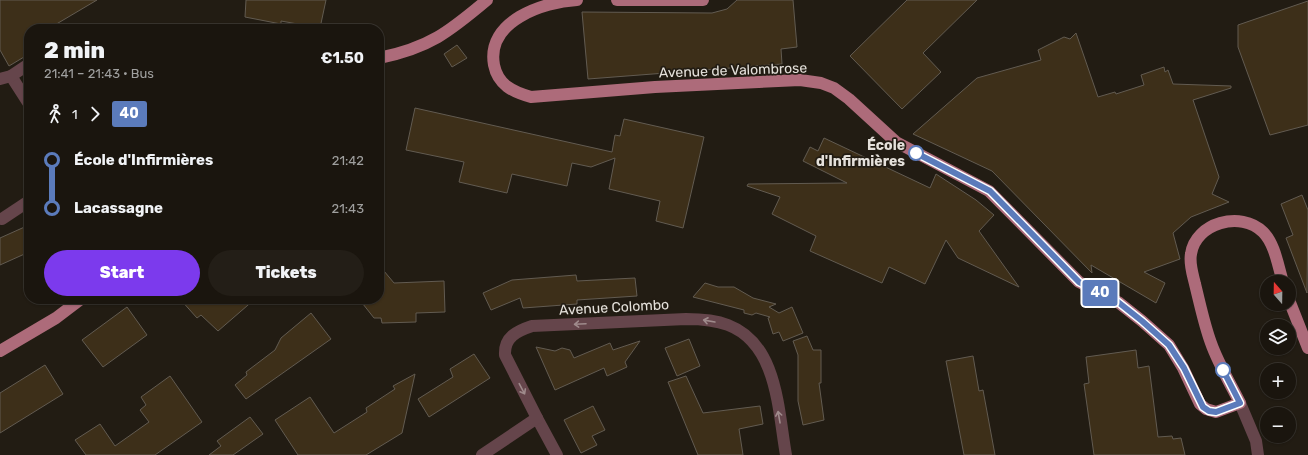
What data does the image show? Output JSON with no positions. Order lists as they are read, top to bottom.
{
  "streets": {
    "main road": ["Avenue de Valombrose"],
    "street": ["Avenue Colombo"]
  },
  "places": ["École d'Infirmières"],
  "lines": ["bus line 40"],
  "north": "top",
  "page": {
    "on_map": "40",
    "heading": ["2 min", "21:41 – 21:43 · Bus", "€1.50"],
    "legs": ["1", "40"],
    "list": [
      {
        "name": "École d'Infirmières",
        "value": "21:42"
      },
      {
        "name": "Lacassagne",
        "value": "21:43"
      }
    ],
    "buttons": ["Start", "Tickets"],
    "map_buttons": ["+", "−"]
  }
}
